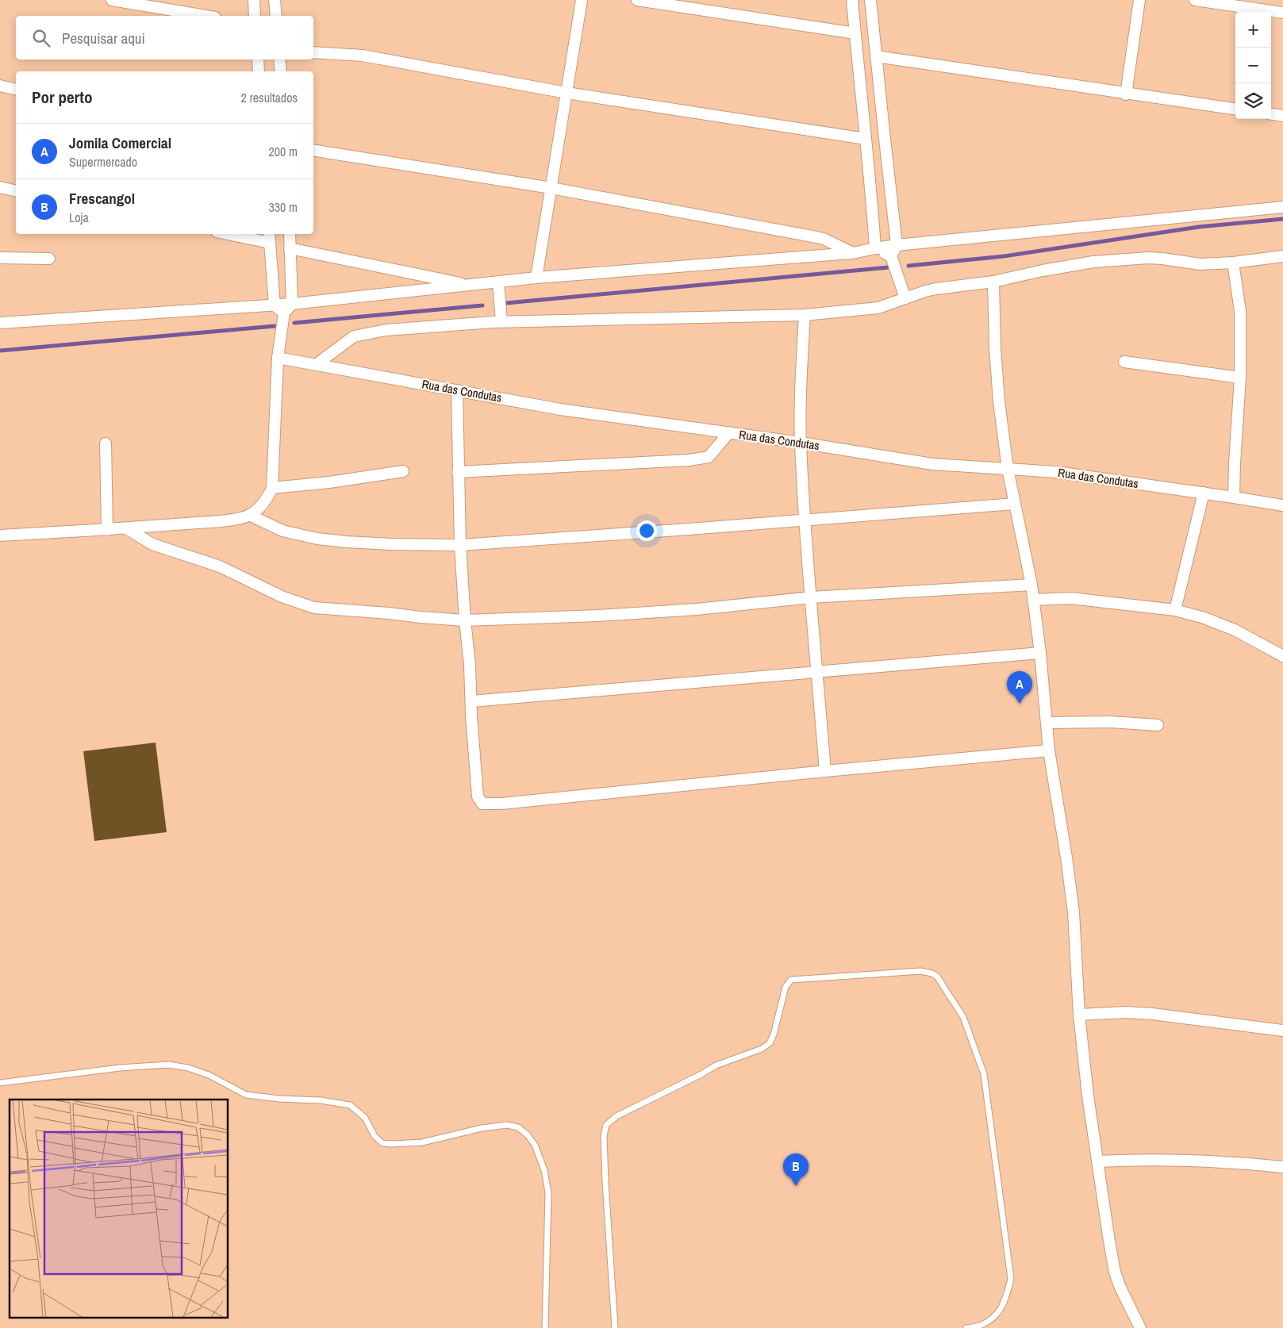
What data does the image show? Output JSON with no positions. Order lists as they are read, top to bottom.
{
  "streets": {
    "street": ["Rua das Condutas"]
  },
  "page": {
    "map_buttons": ["+", "−"],
    "search": "Pesquisar aqui",
    "heading": ["Por perto", "2 resultados"],
    "list": [
      {
        "mark": "A",
        "name": "Jomila Comercial",
        "note": "Supermercado",
        "value": "200 m"
      },
      {
        "mark": "B",
        "name": "Frescangol",
        "note": "Loja",
        "value": "330 m"
      }
    ],
    "pins": ["A", "B"]
  }
}
